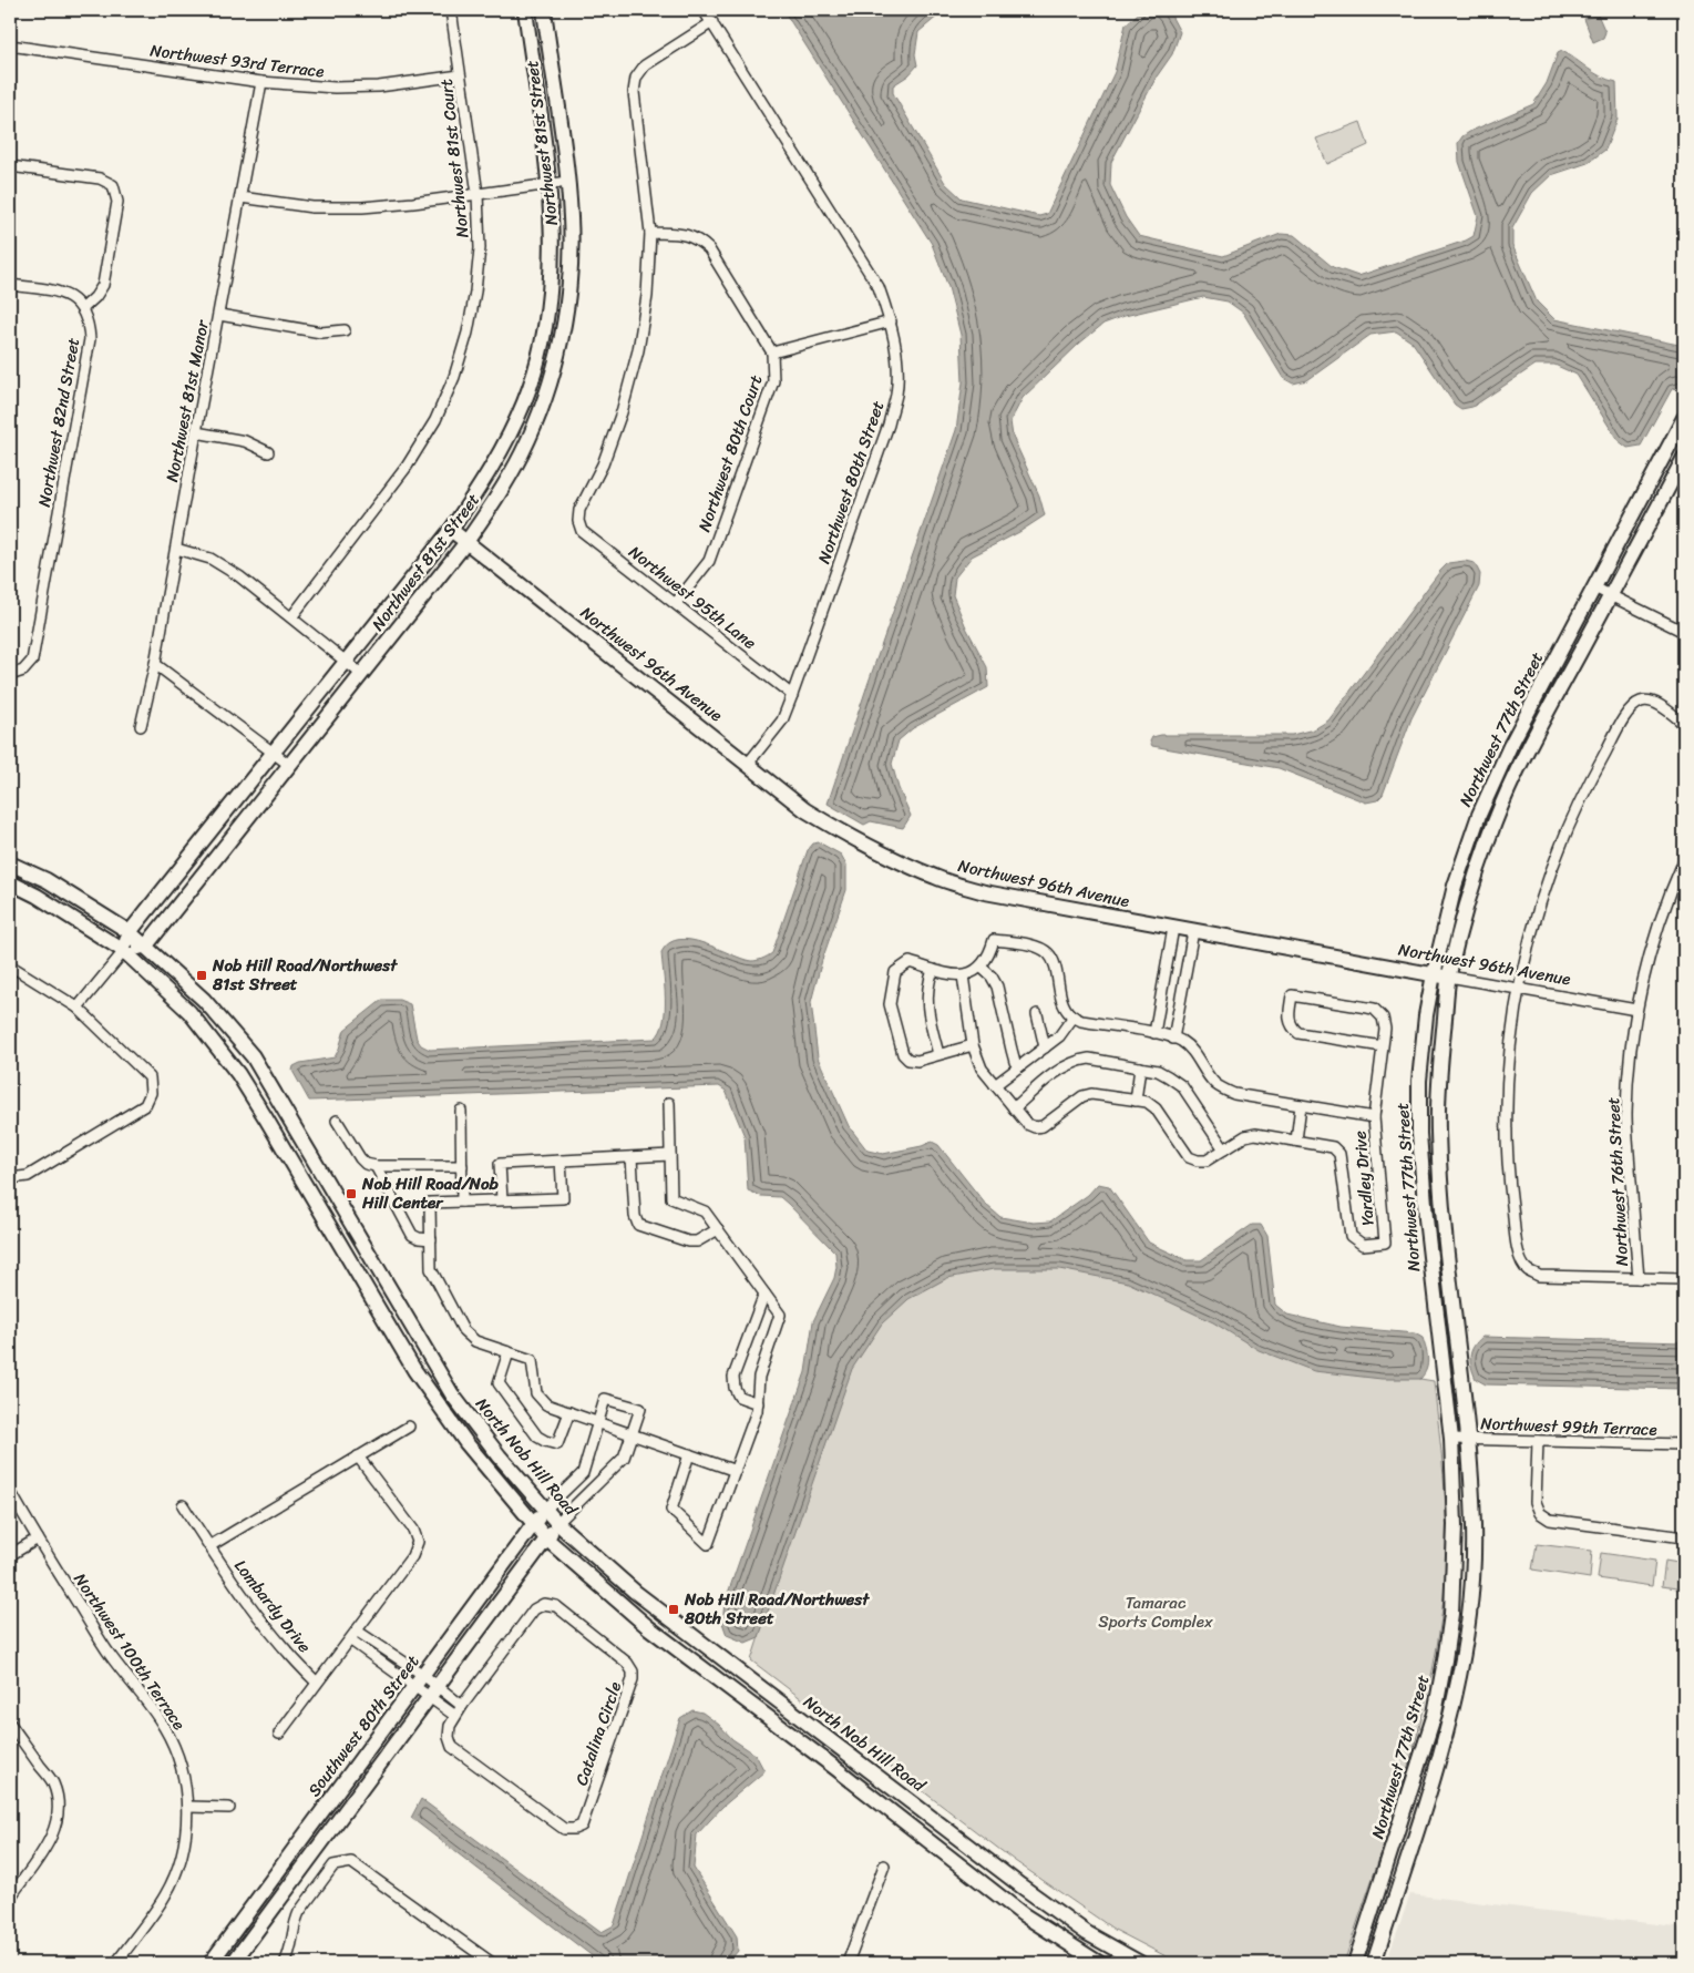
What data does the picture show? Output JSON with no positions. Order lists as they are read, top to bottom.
{
  "streets": {
    "street": [
      "Northwest 93rd Terrace",
      "Northwest 81st Street",
      "Northwest 81st Court",
      "Northwest 81st Manor",
      "Northwest 82nd Street",
      "Northwest 80th Court",
      "Northwest 80th Street",
      "Northwest 95th Lane",
      "Northwest 96th Avenue",
      "Northwest 77th Street",
      "Yardley Drive",
      "Northwest 76th Street",
      "Northwest 99th Terrace",
      "North Nob Hill Road",
      "Lombardy Drive",
      "Northwest 100th Terrace",
      "Southwest 80th Street",
      "Catalina Circle"
    ]
  },
  "crossings": [
    ["Northwest 93rd Terrace", "Northwest 81st Court"],
    ["Northwest 93rd Terrace", "Northwest 81st Manor"],
    ["Northwest 81st Street", "Northwest 96th Avenue"],
    ["Northwest 81st Street", "North Nob Hill Road"],
    ["Northwest 80th Court", "Northwest 95th Lane"],
    ["Northwest 80th Street", "Northwest 95th Lane"],
    ["Northwest 80th Street", "Northwest 96th Avenue"],
    ["Northwest 96th Avenue", "Northwest 77th Street"],
    ["Northwest 96th Avenue", "Northwest 76th Street"],
    ["Northwest 77th Street", "Northwest 99th Terrace"],
    ["North Nob Hill Road", "Southwest 80th Street"]
  ],
  "parks": ["Tamarac Sports Complex"],
  "places": {
    "transit": ["Nob Hill Road/Northwest 81st Street", "Nob Hill Road/Nob Hill Center", "Nob Hill Road/Northwest 80th Street"]
  }
}
